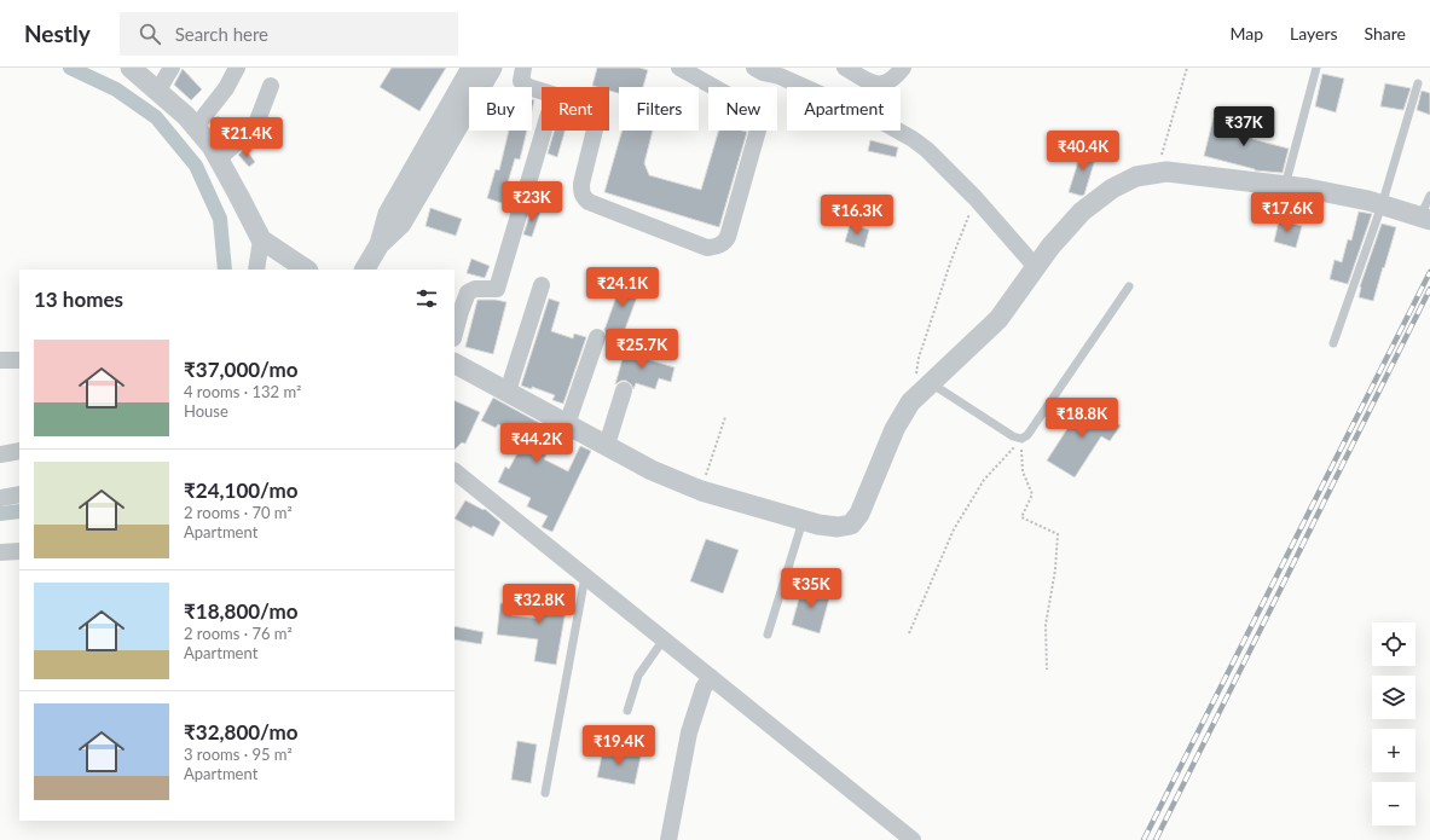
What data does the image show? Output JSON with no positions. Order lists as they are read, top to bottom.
{
  "page": {
    "header": "Nestly",
    "search": "Search here",
    "nav": ["Map", "Layers", "Share"],
    "chip": [
      "Buy",
      "Rent",
      "Filters",
      "New",
      "Apartment"
    ],
    "price": [
      "₹37K",
      "₹21.4K",
      "₹40.4K",
      "₹23K",
      "₹17.6K",
      "₹16.3K",
      "₹24.1K",
      "₹25.7K",
      "₹18.8K",
      "₹44.2K",
      "₹35K",
      "₹32.8K",
      "₹19.4K"
    ],
    "heading": "13 homes",
    "list": [
      {
        "name": "₹37,000/mo",
        "note": "4 rooms · 132 m² · House"
      },
      {
        "name": "₹24,100/mo",
        "note": "2 rooms · 70 m² · Apartment"
      },
      {
        "name": "₹18,800/mo",
        "note": "2 rooms · 76 m² · Apartment"
      },
      {
        "name": "₹32,800/mo",
        "note": "3 rooms · 95 m² · Apartment"
      }
    ],
    "map_buttons": ["+", "−"]
  }
}
